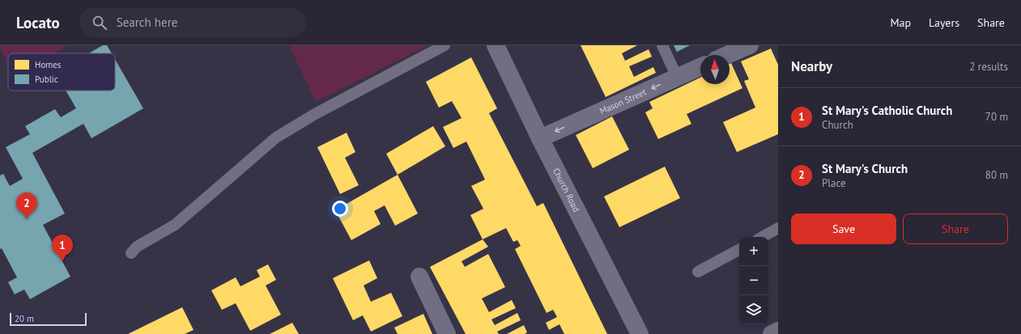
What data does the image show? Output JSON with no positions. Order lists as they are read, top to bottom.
{
  "streets": {
    "street": ["Mason Street", "Church Road"]
  },
  "crossings": [
    ["Mason Street", "Church Road"]
  ],
  "one_way": ["Mason Street"],
  "legend": ["Homes", "Public"],
  "scale_bar": "20 m",
  "north": "top",
  "page": {
    "header": "Locato",
    "search": "Search here",
    "nav": ["Map", "Layers", "Share"],
    "heading": ["Nearby", "2 results"],
    "list": [
      {
        "mark": "1",
        "name": "St Mary's Catholic Church",
        "note": "Church",
        "value": "70 m"
      },
      {
        "mark": "2",
        "name": "St Mary's Church",
        "note": "Place",
        "value": "80 m"
      }
    ],
    "pins": ["2", "1"],
    "buttons": ["Save", "Share"],
    "map_buttons": ["+", "−"],
    "scale": "20 m"
  }
}
